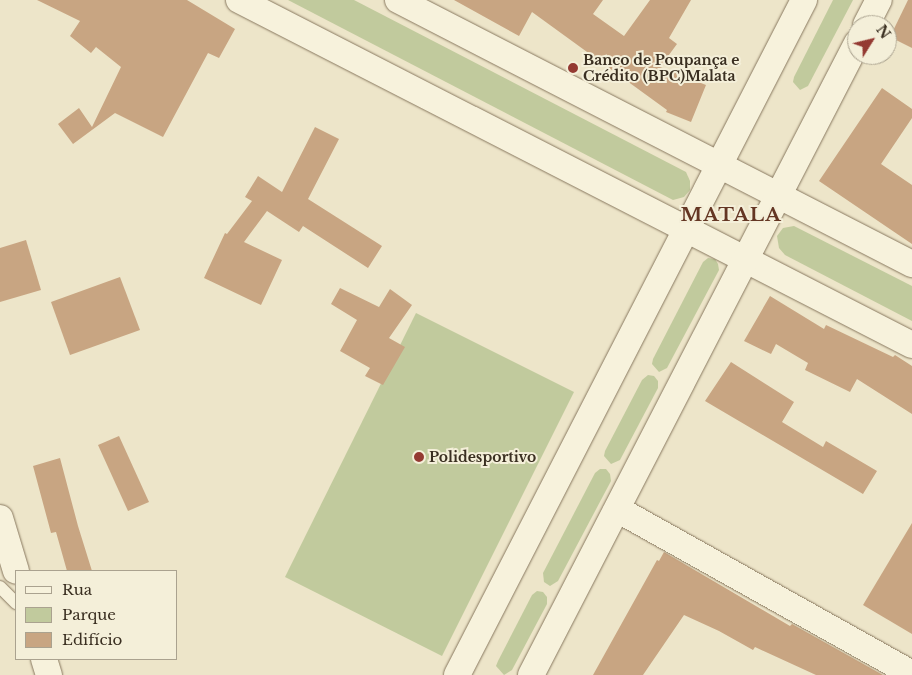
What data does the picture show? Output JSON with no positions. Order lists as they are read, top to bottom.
{
  "districts": ["MATALA"],
  "places": ["Banco de Poupança e Crédito (BPC)Malata", "Polidesportivo"],
  "legend": ["Rua", "Parque", "Edifício"],
  "north": "top right"
}
